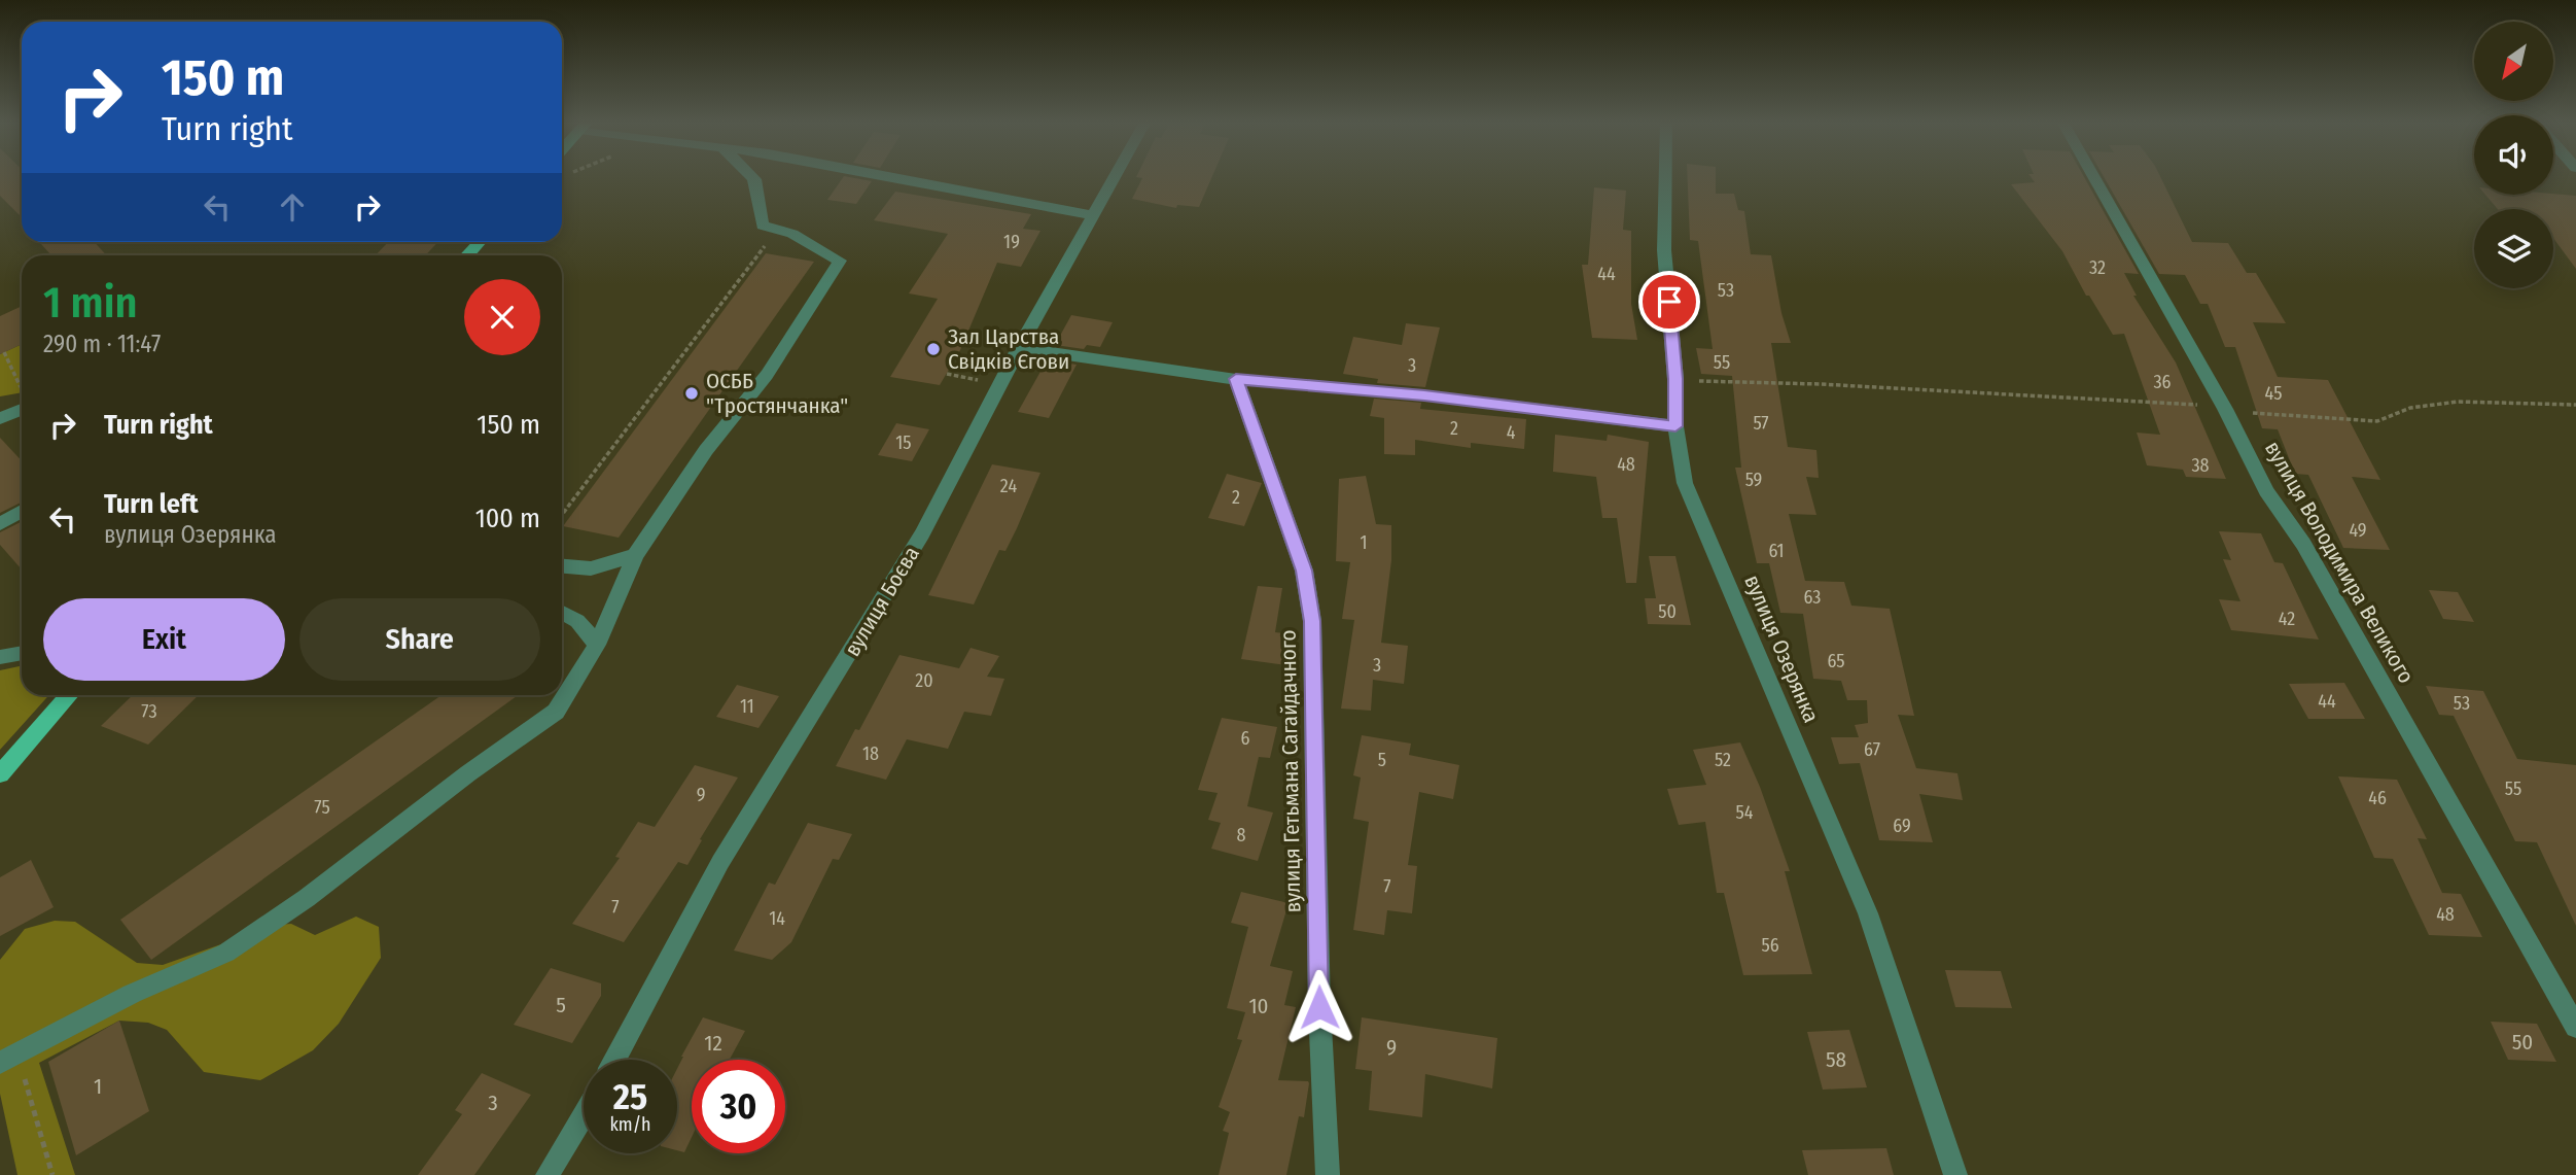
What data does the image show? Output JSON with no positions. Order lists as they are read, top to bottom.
{
  "streets": {
    "street": [
      "вулиця Володимира Великого",
      "вулиця Боєва",
      "вулиця Озерянка",
      "вулиця Гетьмана Сагайдачного"
    ]
  },
  "places": ["Зал Царства Свідків Єгови", "ОСББ \"Тростянчанка\""],
  "house_numbers": [
    "19",
    "32",
    "44",
    "53",
    "55",
    "3",
    "36",
    "45",
    "57",
    "2",
    "4",
    "15",
    "48",
    "38",
    "59",
    "24",
    "2",
    "49",
    "1",
    "61",
    "63",
    "50",
    "42",
    "65",
    "3",
    "20",
    "44",
    "53",
    "11",
    "73",
    "6",
    "67",
    "18",
    "5",
    "52",
    "55",
    "9",
    "46",
    "75",
    "54",
    "69",
    "8",
    "7",
    "7",
    "48",
    "14",
    "56",
    "5",
    "10",
    "50",
    "12",
    "9",
    "58",
    "1",
    "3"
  ],
  "north": "bottom left",
  "page": {
    "turn": ["150 m", "Turn right"],
    "heading": ["1 min", "290 m · 11:47"],
    "list": [
      {
        "name": "Turn right",
        "value": "150 m"
      },
      {
        "name": "Turn left",
        "note": "вулиця Озерянка",
        "value": "100 m"
      }
    ],
    "buttons": ["Exit", "Share"],
    "speed": "25 km/h",
    "limit": "30"
  }
}
